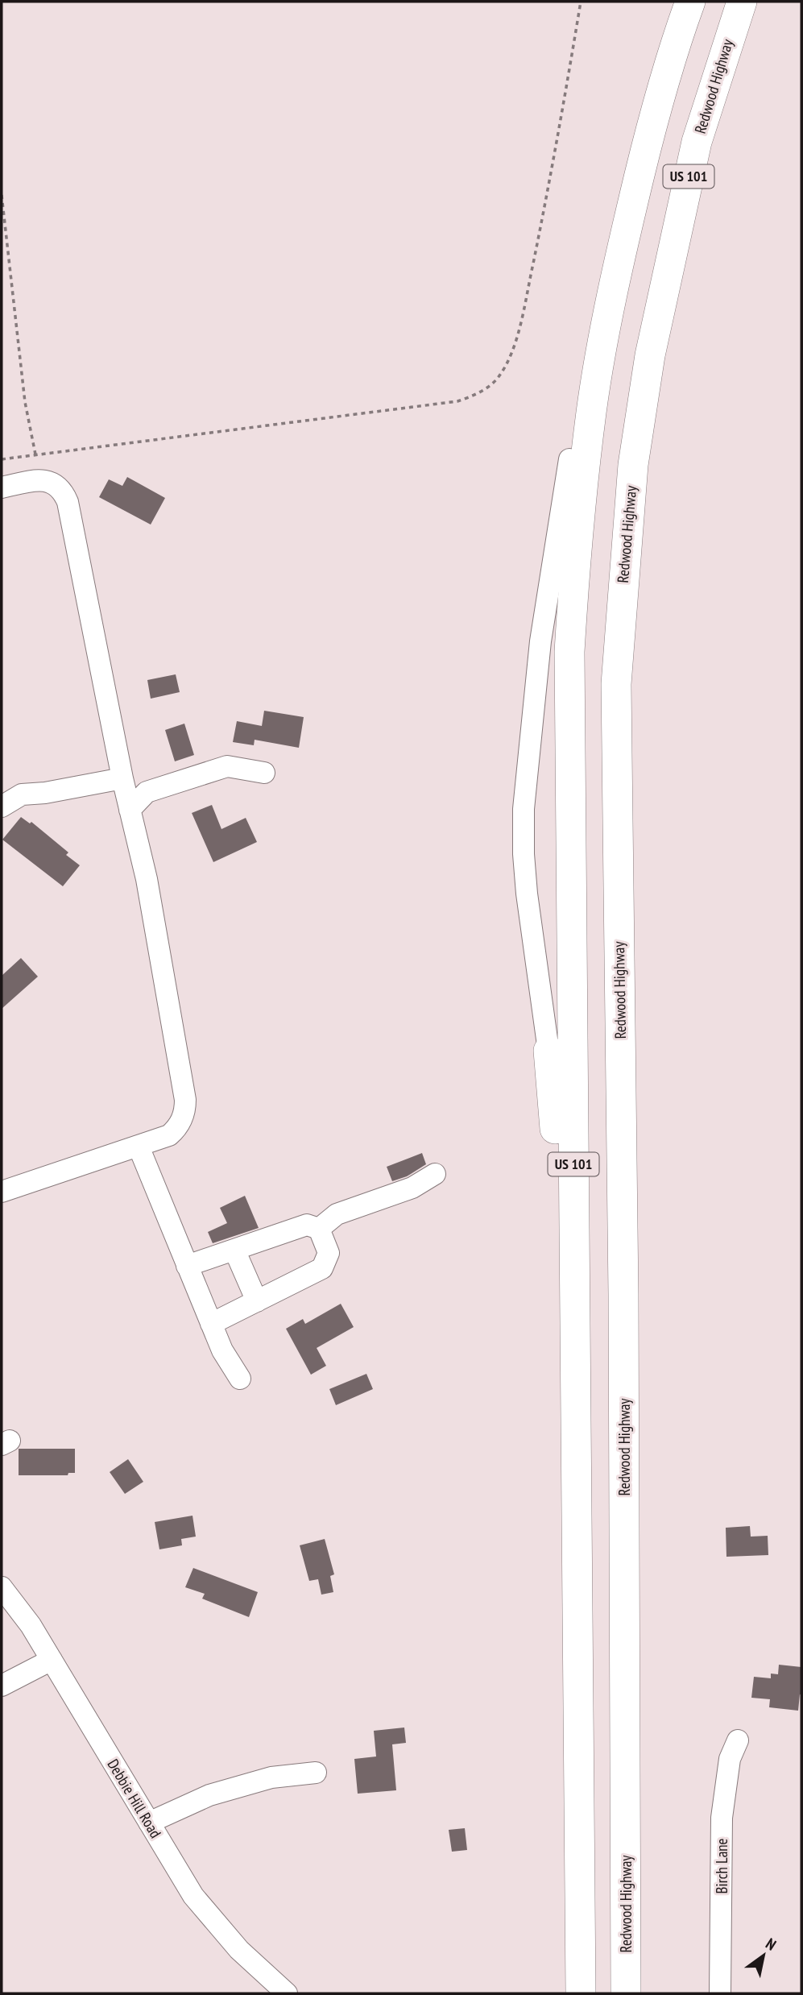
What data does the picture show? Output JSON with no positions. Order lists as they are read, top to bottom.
{
  "streets": {
    "highway": ["Redwood Highway", "US 101"],
    "street": ["Debbie Hill Road", "Birch Lane"]
  },
  "north": "top right"
}
